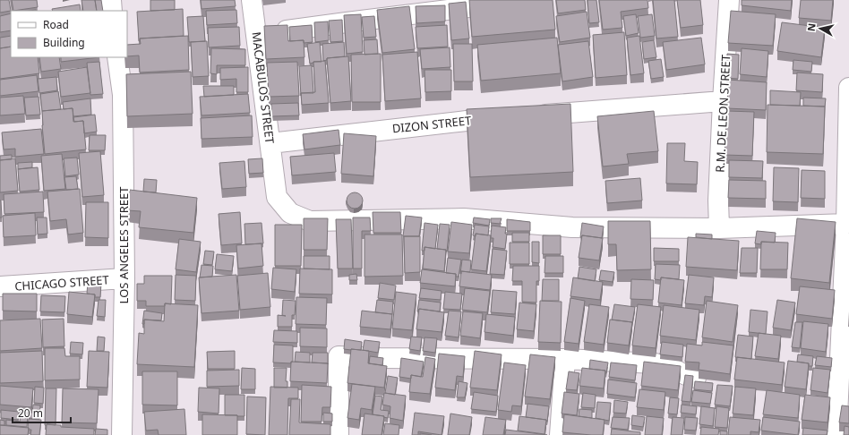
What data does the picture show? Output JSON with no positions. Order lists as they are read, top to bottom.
{
  "streets": {
    "street": [
      "MACABULOS STREET",
      "R.M. DE LEON STREET",
      "DIZON STREET",
      "LOS ANGELES STREET",
      "CHICAGO STREET"
    ]
  },
  "crossings": [
    ["MACABULOS STREET", "R.M. DE LEON STREET"],
    ["MACABULOS STREET", "DIZON STREET"],
    ["LOS ANGELES STREET", "CHICAGO STREET"]
  ],
  "legend": ["Road", "Building"],
  "scale_bar": "20 m",
  "north": "left"
}
